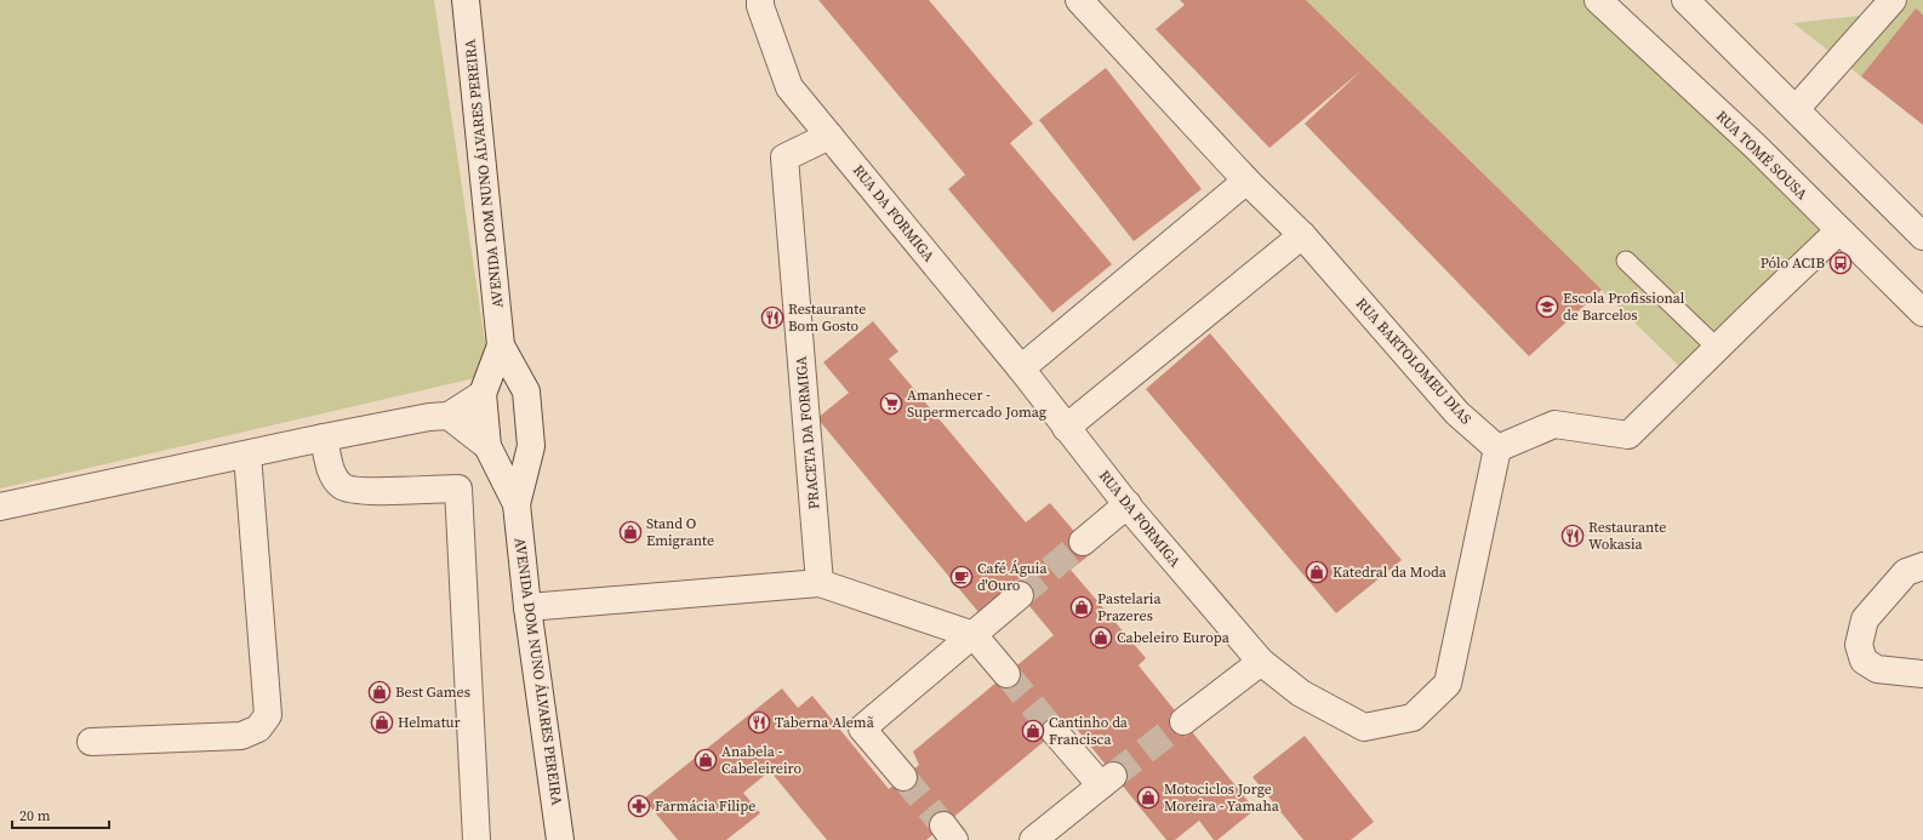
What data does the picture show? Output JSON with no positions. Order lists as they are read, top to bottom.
{
  "streets": {
    "street": [
      "RUA TOMÉ SOUSA",
      "AVENIDA DOM NUNO ÁLVARES PEREIRA",
      "RUA DA FORMIGA",
      "RUA BARTOLOMEU DIAS",
      "PRACETA DA FORMIGA"
    ]
  },
  "crossings": [
    ["RUA DA FORMIGA", "RUA BARTOLOMEU DIAS"],
    ["RUA DA FORMIGA", "PRACETA DA FORMIGA"]
  ],
  "places": {
    "bus stop": ["Pólo ACIB"],
    "school or university": ["Escola Profissional de Barcelos"],
    "restaurant": ["Restaurante Bom Gosto", "Restaurante Wokasia", "Taberna Alemã"],
    "supermarket": ["Amanhecer - Supermercado Jomag"],
    "shop": [
      "Stand O Emigrante",
      "Katedral da Moda",
      "Pastelaria Prazeres",
      "Cabeleiro Europa",
      "Best Games",
      "Helmatur",
      "Cantinho da Francisca",
      "Anabela - Cabeleireiro",
      "Motociclos Jorge Moreira - Yamaha"
    ],
    "cafe": ["Café Águia d'Ouro"],
    "pharmacy": ["Farmácia Filipe"]
  },
  "scale_bar": "20 m"
}
